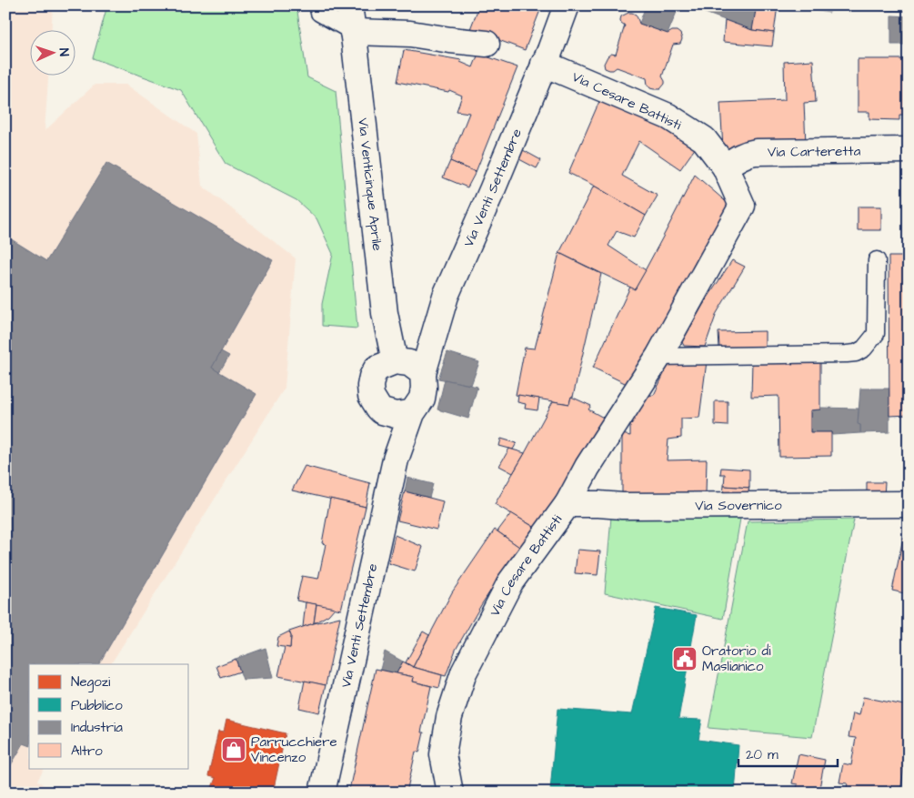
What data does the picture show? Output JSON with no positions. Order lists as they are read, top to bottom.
{
  "streets": {
    "street": [
      "Via Cesare Battisti",
      "Via Carteretta",
      "Via Venticinque Aprile",
      "Via Venti Settembre",
      "Via Sovernico"
    ]
  },
  "crossings": [
    ["Via Cesare Battisti", "Via Carteretta"],
    ["Via Cesare Battisti", "Via Venti Settembre"],
    ["Via Cesare Battisti", "Via Sovernico"],
    ["Via Venticinque Aprile", "Via Venti Settembre"]
  ],
  "places": {
    "public building": ["Oratorio di Maslianico"],
    "shop": ["Parrucchiere Vincenzo"]
  },
  "legend": [
    "Negozi",
    "Pubblico",
    "Industria",
    "Altro"
  ],
  "scale_bar": "20 m",
  "north": "right"
}
